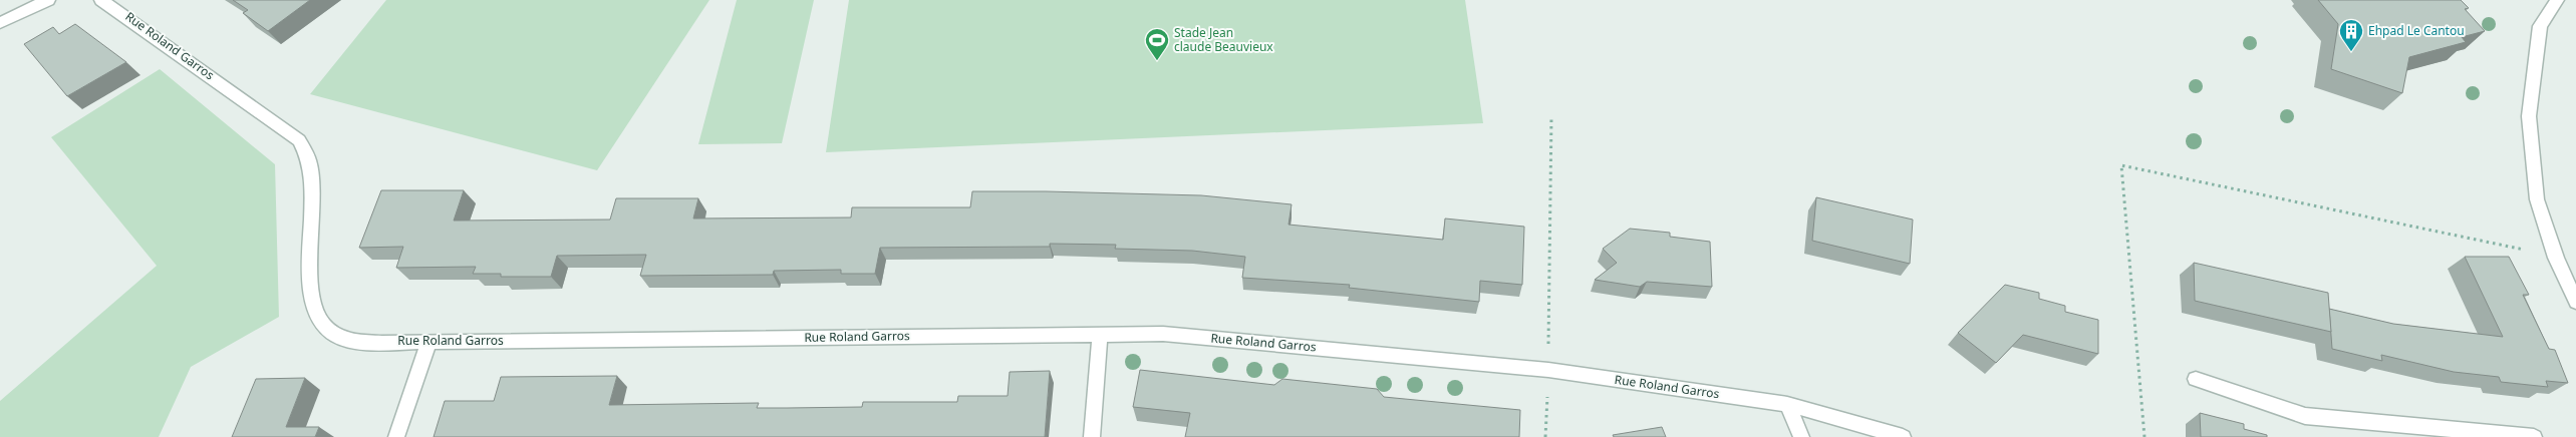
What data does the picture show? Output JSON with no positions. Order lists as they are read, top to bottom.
{
  "streets": {
    "street": ["Rue Roland Garros"]
  },
  "places": {
    "building": ["Ehpad Le Cantou"],
    "sports": ["Stade Jean claude Beauvieux"]
  }
}
